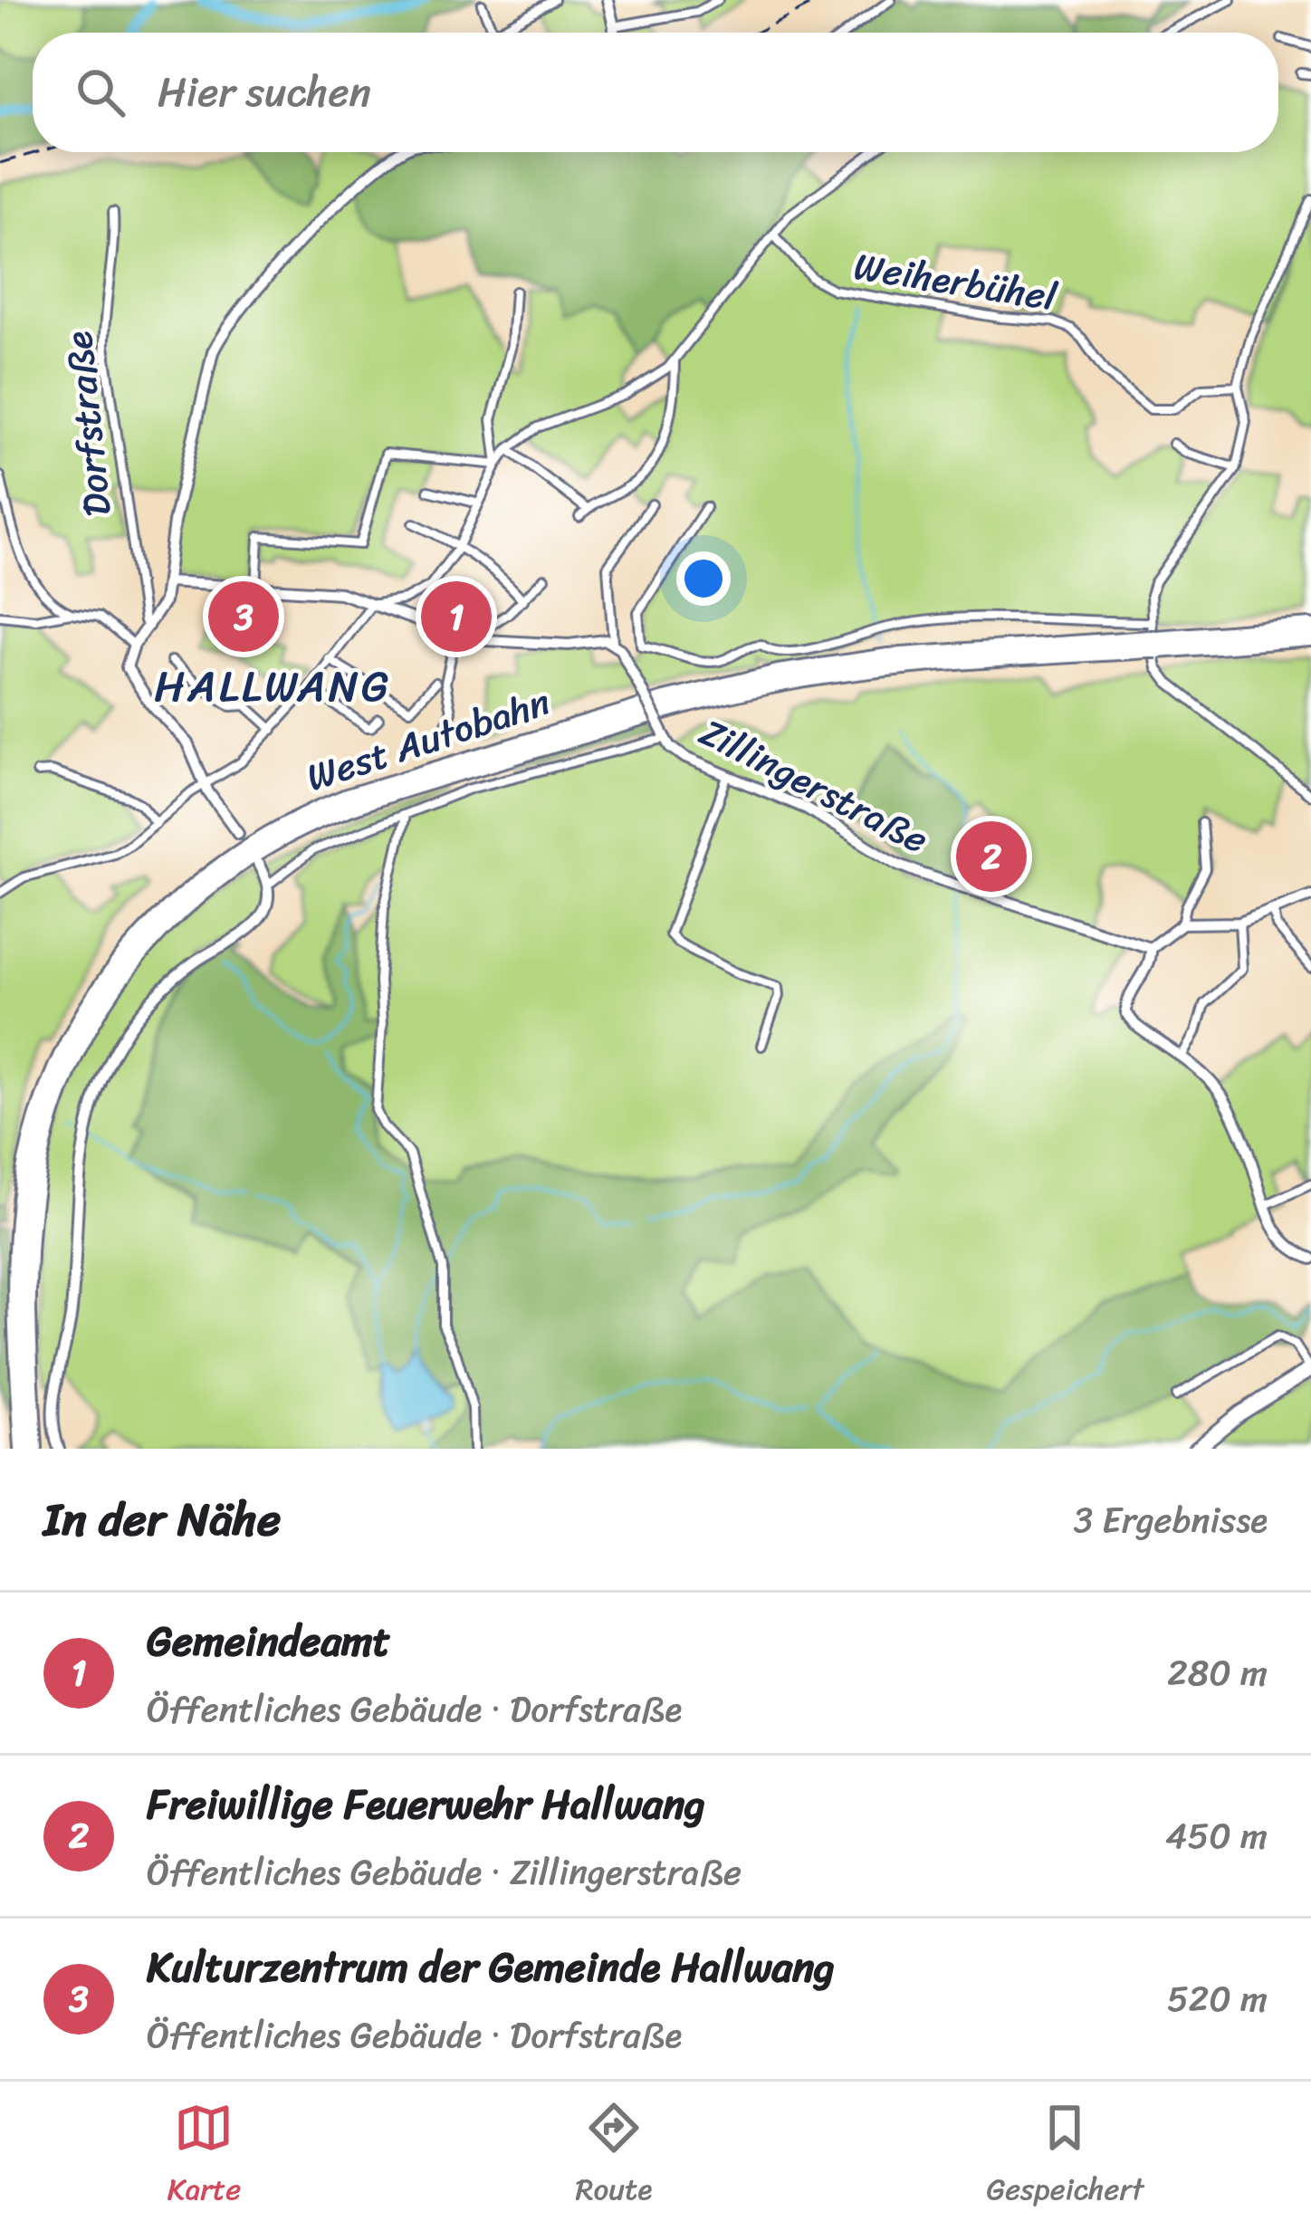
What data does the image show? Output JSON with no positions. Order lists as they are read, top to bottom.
{
  "streets": {
    "highway": ["West Autobahn"],
    "street": ["Weiherbühel", "Dorfstraße", "Zillingerstraße"]
  },
  "districts": ["HALLWANG"],
  "page": {
    "search": "Hier suchen",
    "pins": ["1", "3", "2"],
    "heading": ["In der Nähe", "3 Ergebnisse"],
    "list": [
      {
        "mark": "1",
        "name": "Gemeindeamt",
        "note": "Öffentliches Gebäude · Dorfstraße",
        "value": "280 m"
      },
      {
        "mark": "2",
        "name": "Freiwillige Feuerwehr Hallwang",
        "note": "Öffentliches Gebäude · Zillingerstraße",
        "value": "450 m"
      },
      {
        "mark": "3",
        "name": "Kulturzentrum der Gemeinde Hallwang",
        "note": "Öffentliches Gebäude · Dorfstraße",
        "value": "520 m"
      }
    ],
    "nav": ["Karte", "Route", "Gespeichert"]
  }
}
